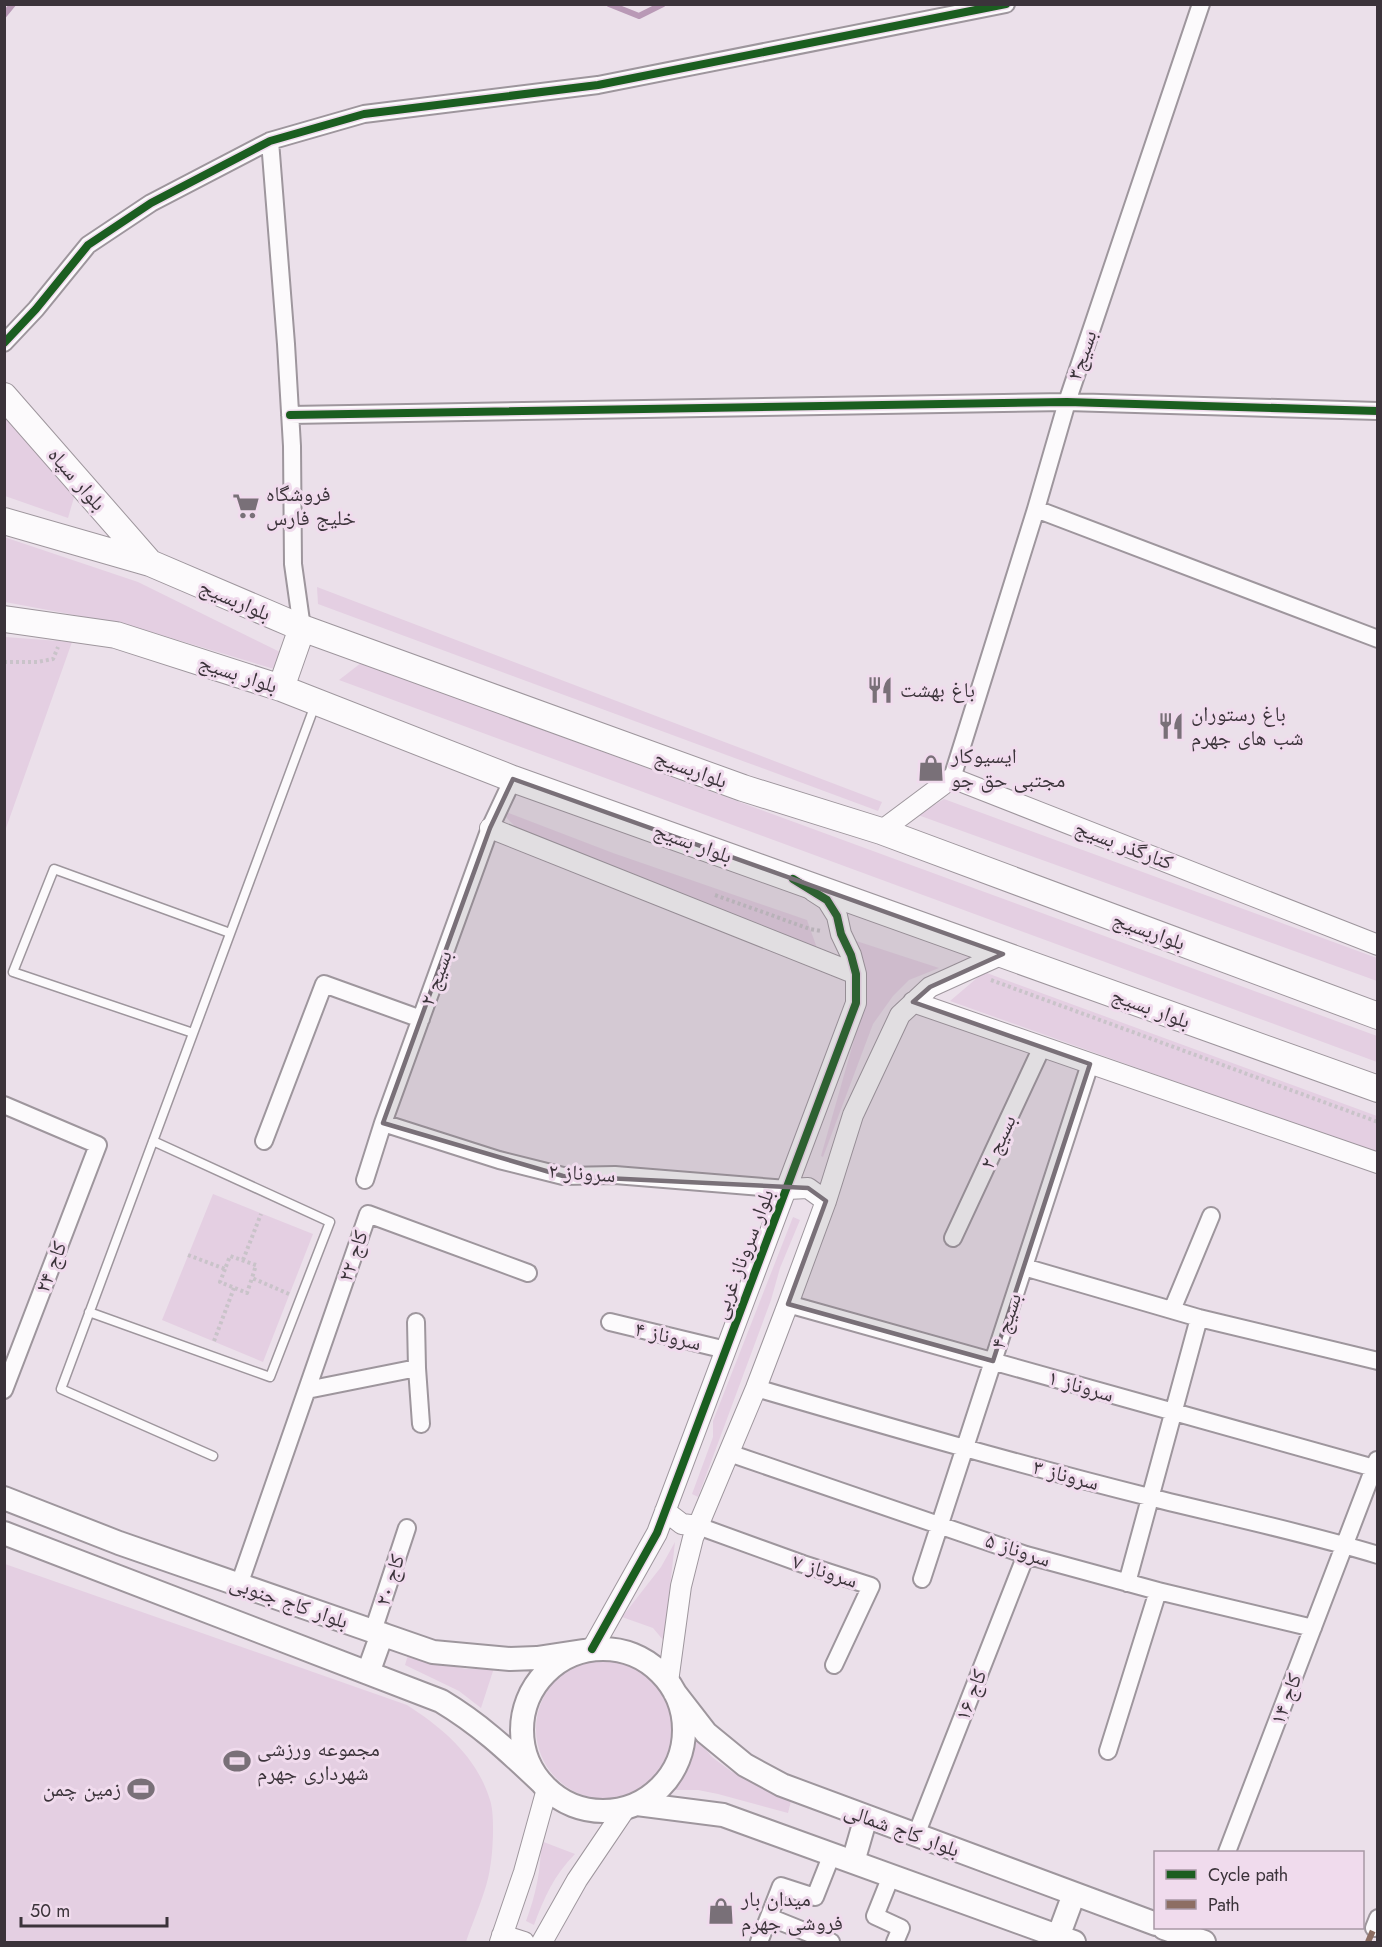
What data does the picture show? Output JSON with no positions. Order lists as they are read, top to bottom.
{
  "streets": {
    "main road": [
      "بلوار سپاه",
      "بلواربسیج",
      "بلوار بسیج",
      "بلوار کاج جنوبی",
      "بلوار کاج شمالی"
    ],
    "street": [
      "بسیج۳",
      "کنارگذر بسیج",
      "بسیج ۲",
      "سروناز ۲",
      "بلوار سروناز غربی",
      "کاج ۲۲",
      "کاج ۲۴",
      "بسیج ۴",
      "سروناز ۴",
      "سروناز ۱",
      "سروناز ۳",
      "سروناز ۵",
      "سروناز ۷",
      "کاج ۲۰",
      "کاج ۱۶",
      "کاج ۱۴"
    ]
  },
  "crossings": [
    ["بسیج۳", "کنارگذر بسیج"],
    ["بلوار سپاه", "بلواربسیج"],
    ["بلوار بسیج", "بسیج ۲"],
    ["بلوار بسیج", "بلوار سروناز غربی"],
    ["بسیج ۲", "سروناز ۲"],
    ["سروناز ۲", "بلوار سروناز غربی"],
    ["بلوار سروناز غربی", "سروناز ۴"],
    ["بلوار سروناز غربی", "بلوار کاج جنوبی"],
    ["بلوار سروناز غربی", "بلوار کاج شمالی"],
    ["کاج ۲۲", "بلوار کاج جنوبی"],
    ["بسیج ۴", "سروناز ۱"],
    ["بسیج ۴", "سروناز ۳"],
    ["بسیج ۴", "سروناز ۵"],
    ["سروناز ۱", "کاج ۱۴"],
    ["سروناز ۳", "کاج ۱۴"],
    ["سروناز ۵", "کاج ۱۶"],
    ["سروناز ۵", "کاج ۱۴"],
    ["کاج ۲۰", "بلوار کاج جنوبی"],
    ["بلوار کاج جنوبی", "بلوار کاج شمالی"],
    ["کاج ۱۶", "بلوار کاج شمالی"]
  ],
  "places": {
    "supermarket": ["فروشگاه خلیج فارس"],
    "restaurant": ["باغ بهشت", "باغ رستوران شب های جهرم"],
    "shop": ["ایسیوکار مجتبی حق جو", "میدان بار فروشی جهرم"],
    "sports": ["مجموعه ورزشی شهرداری جهرم", "زمین چمن"]
  },
  "legend": ["Cycle path", "Path"],
  "scale_bar": "50 m"
}
